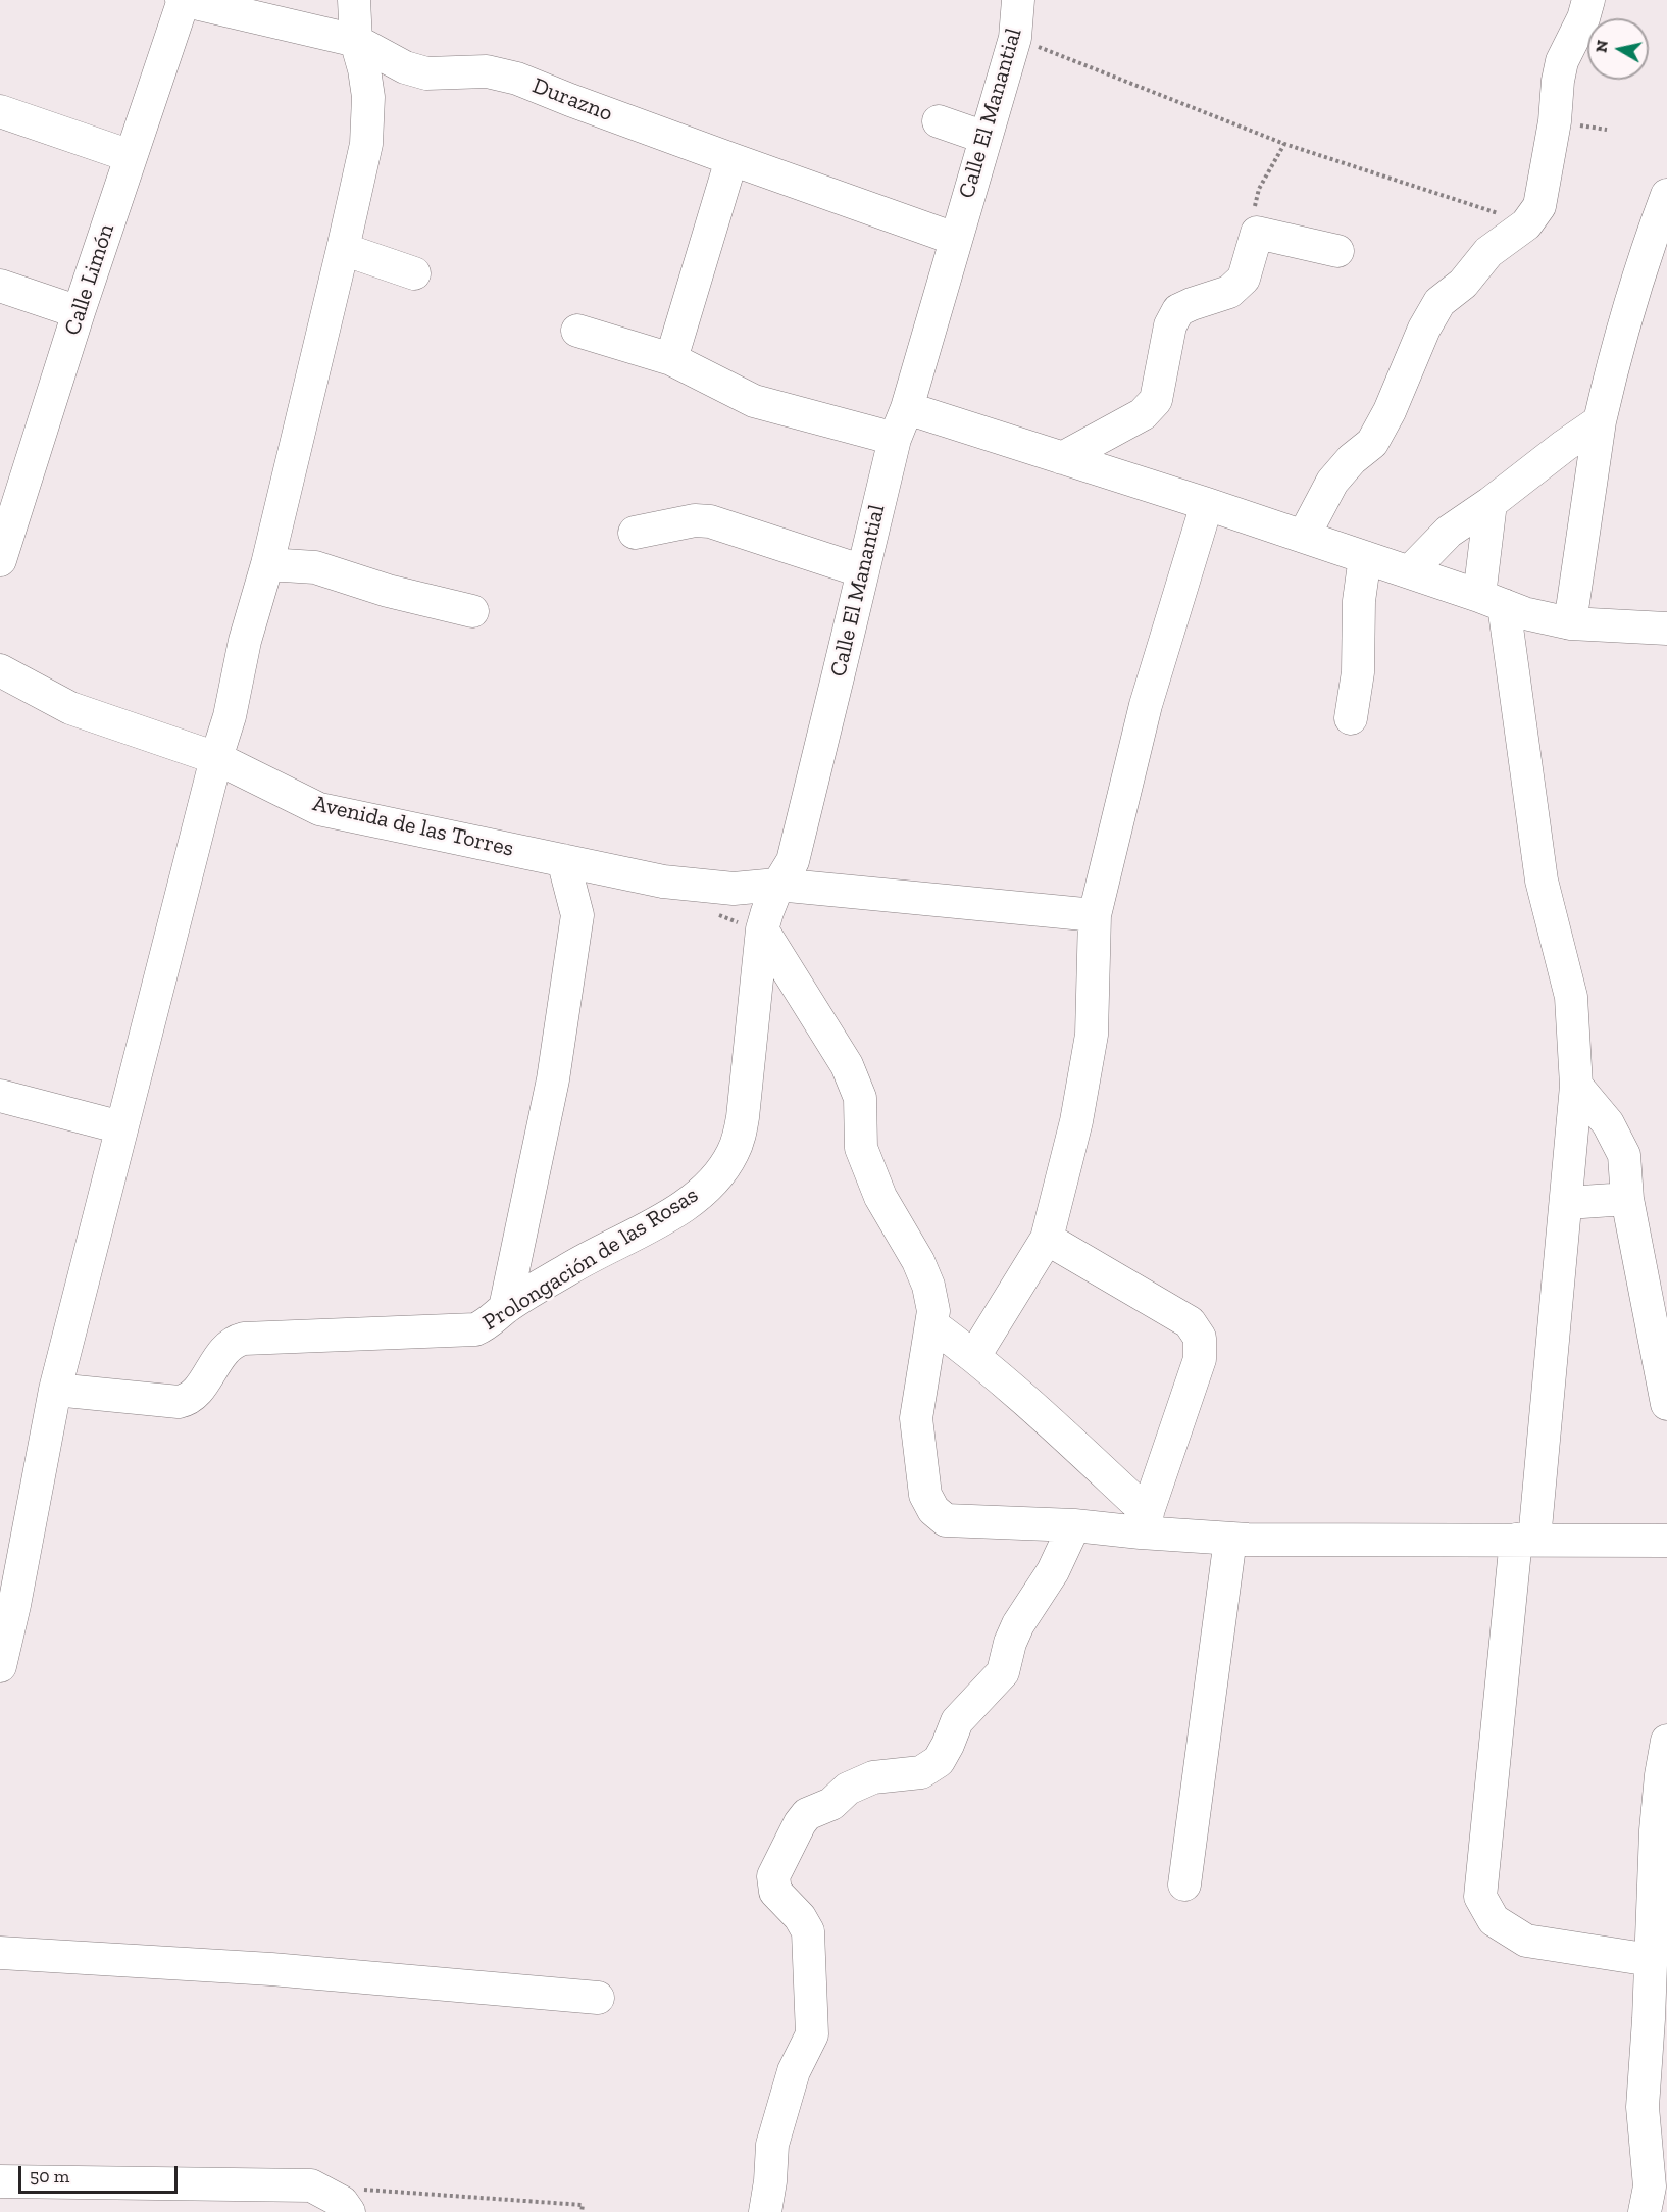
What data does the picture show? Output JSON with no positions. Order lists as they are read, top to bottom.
{
  "streets": {
    "street": [
      "Durazno",
      "Calle El Manantial",
      "Calle Limón",
      "Avenida de las Torres",
      "Prolongación de las Rosas"
    ]
  },
  "crossings": [
    ["Durazno", "Calle El Manantial"],
    ["Durazno", "Calle Limón"],
    ["Calle El Manantial", "Avenida de las Torres"],
    ["Calle El Manantial", "Prolongación de las Rosas"]
  ],
  "scale_bar": "50 m",
  "north": "left"
}
